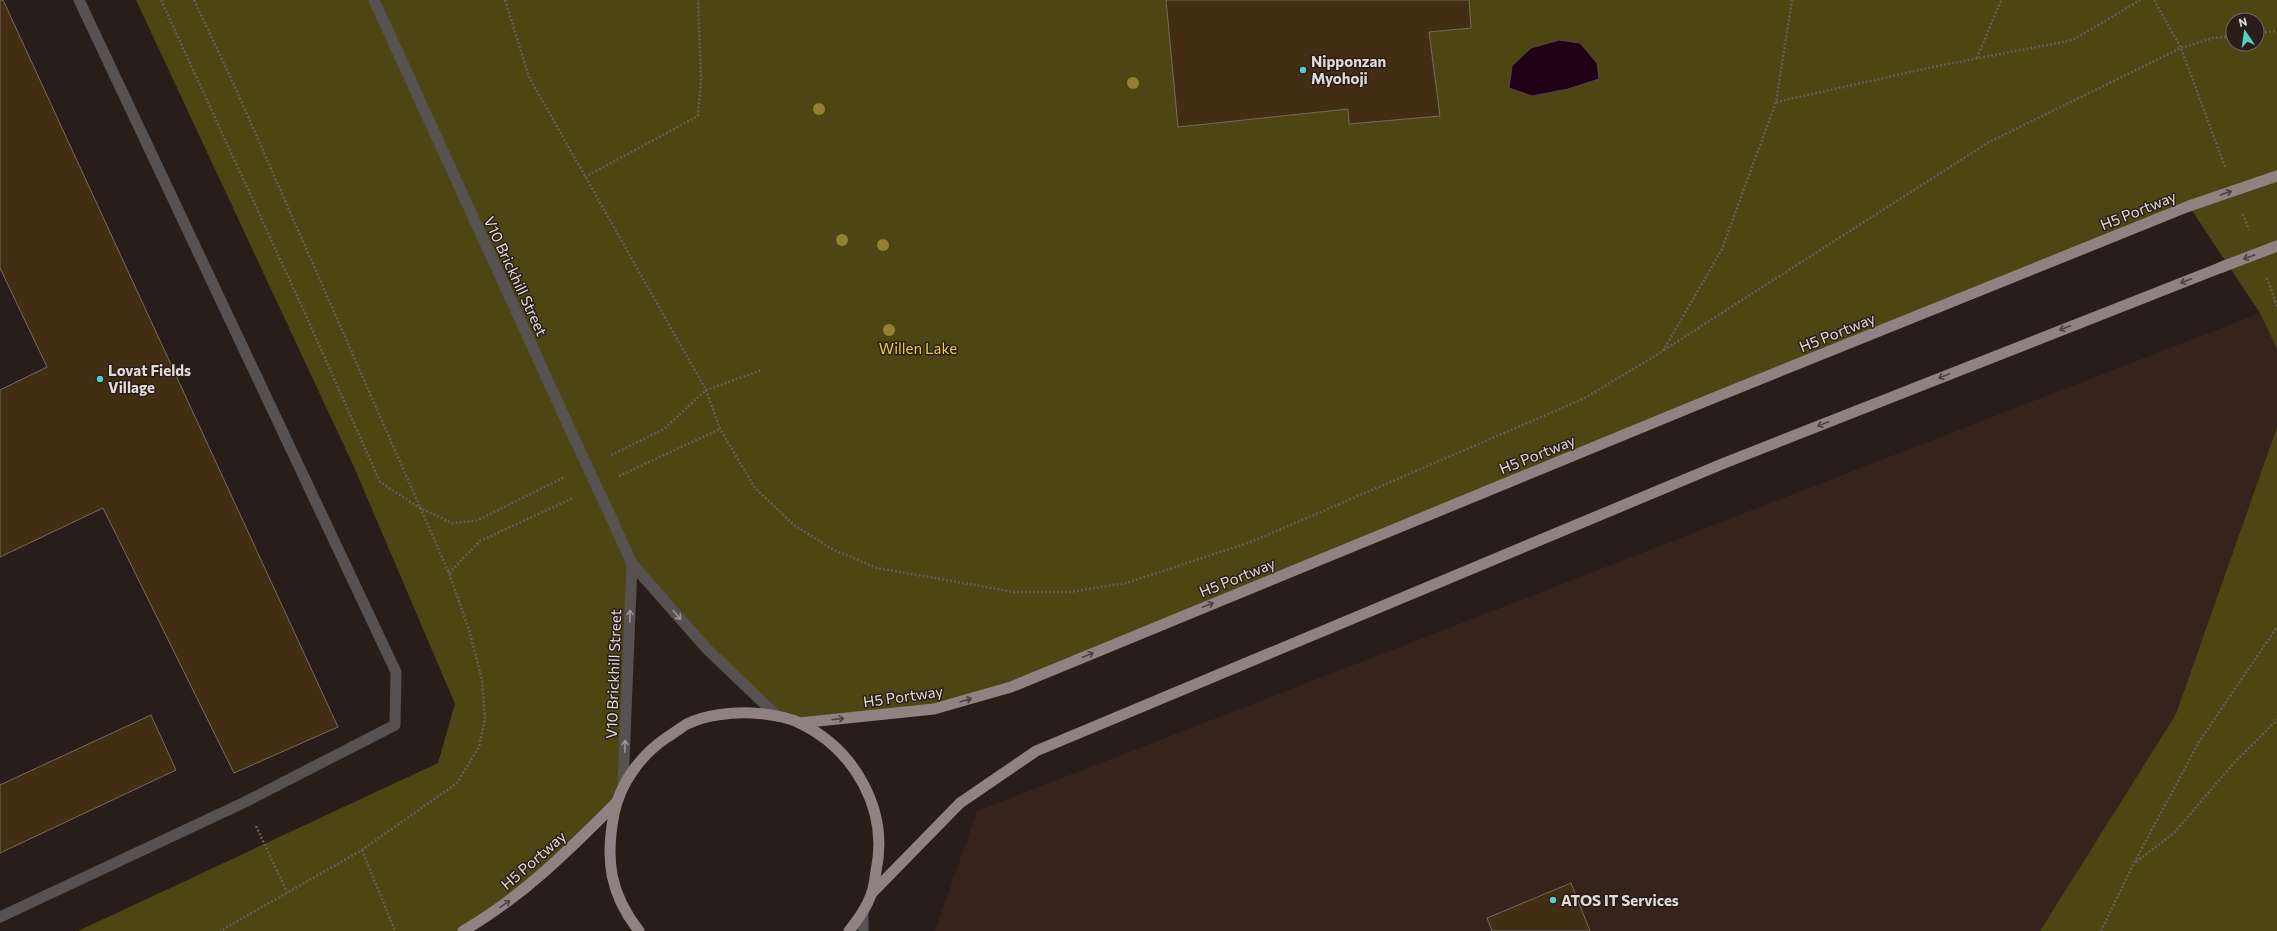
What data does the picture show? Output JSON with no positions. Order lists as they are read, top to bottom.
{
  "streets": {
    "main road": ["H5 Portway"],
    "street": ["V10 Brickhill Street"]
  },
  "parks": ["Willen Lake"],
  "places": ["Nipponzan Myohoji", "Lovat Fields Village", "ATOS IT Services"],
  "north": "top"
}
